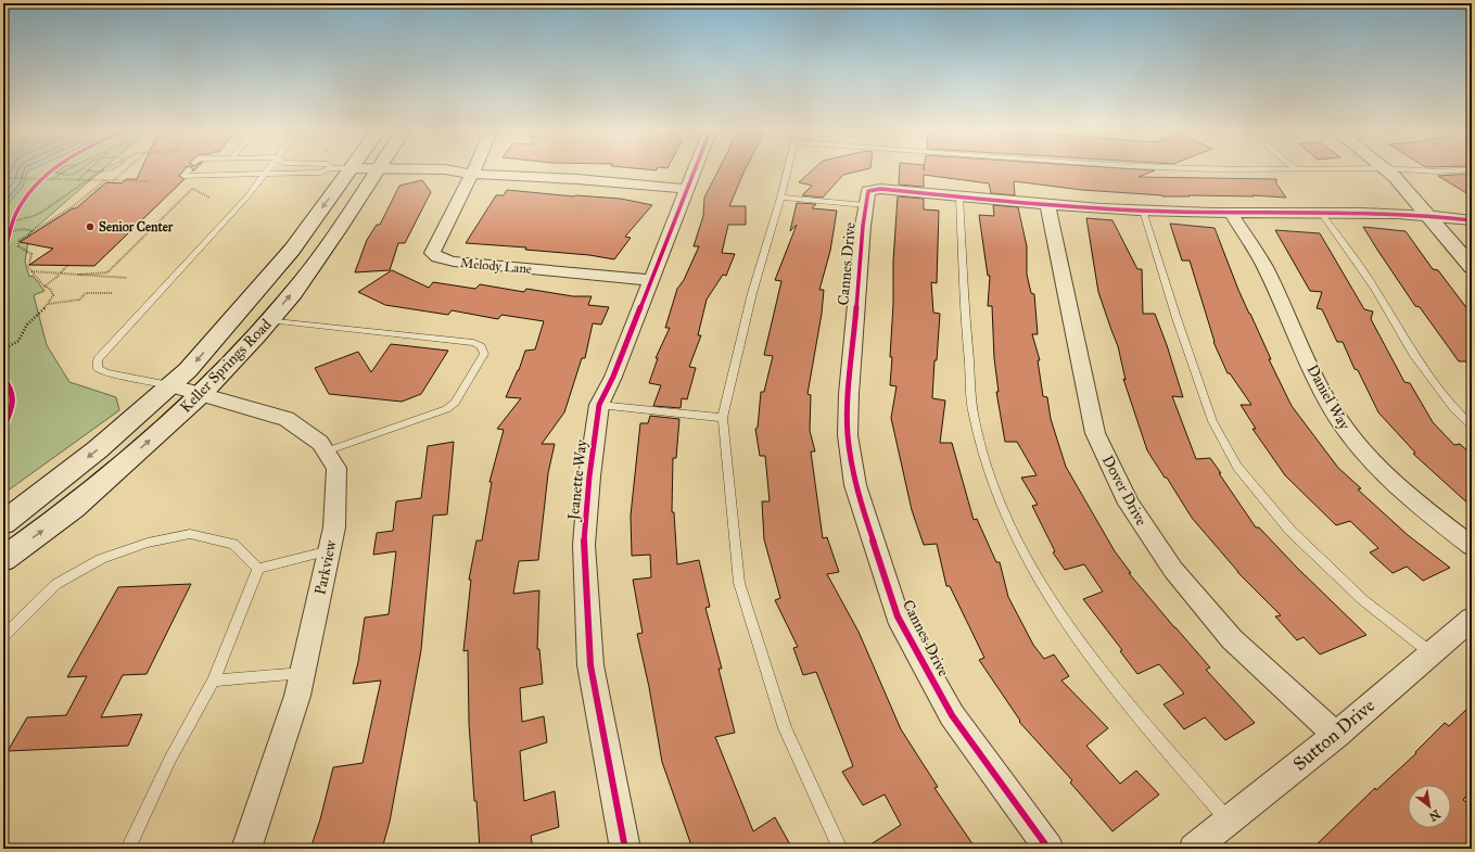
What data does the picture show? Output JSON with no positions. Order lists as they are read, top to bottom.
{
  "streets": {
    "main road": ["Keller Springs Road"],
    "street": [
      "Cannes Drive",
      "Melody Lane",
      "Daniel Way",
      "Jeanette Way",
      "Dover Drive",
      "Parkview",
      "Sutton Drive"
    ]
  },
  "crossings": [
    ["Cannes Drive", "Daniel Way"],
    ["Cannes Drive", "Dover Drive"],
    ["Melody Lane", "Jeanette Way"],
    ["Keller Springs Road", "Parkview"],
    ["Dover Drive", "Sutton Drive"]
  ],
  "places": ["Senior Center"],
  "north": "bottom right"
}
